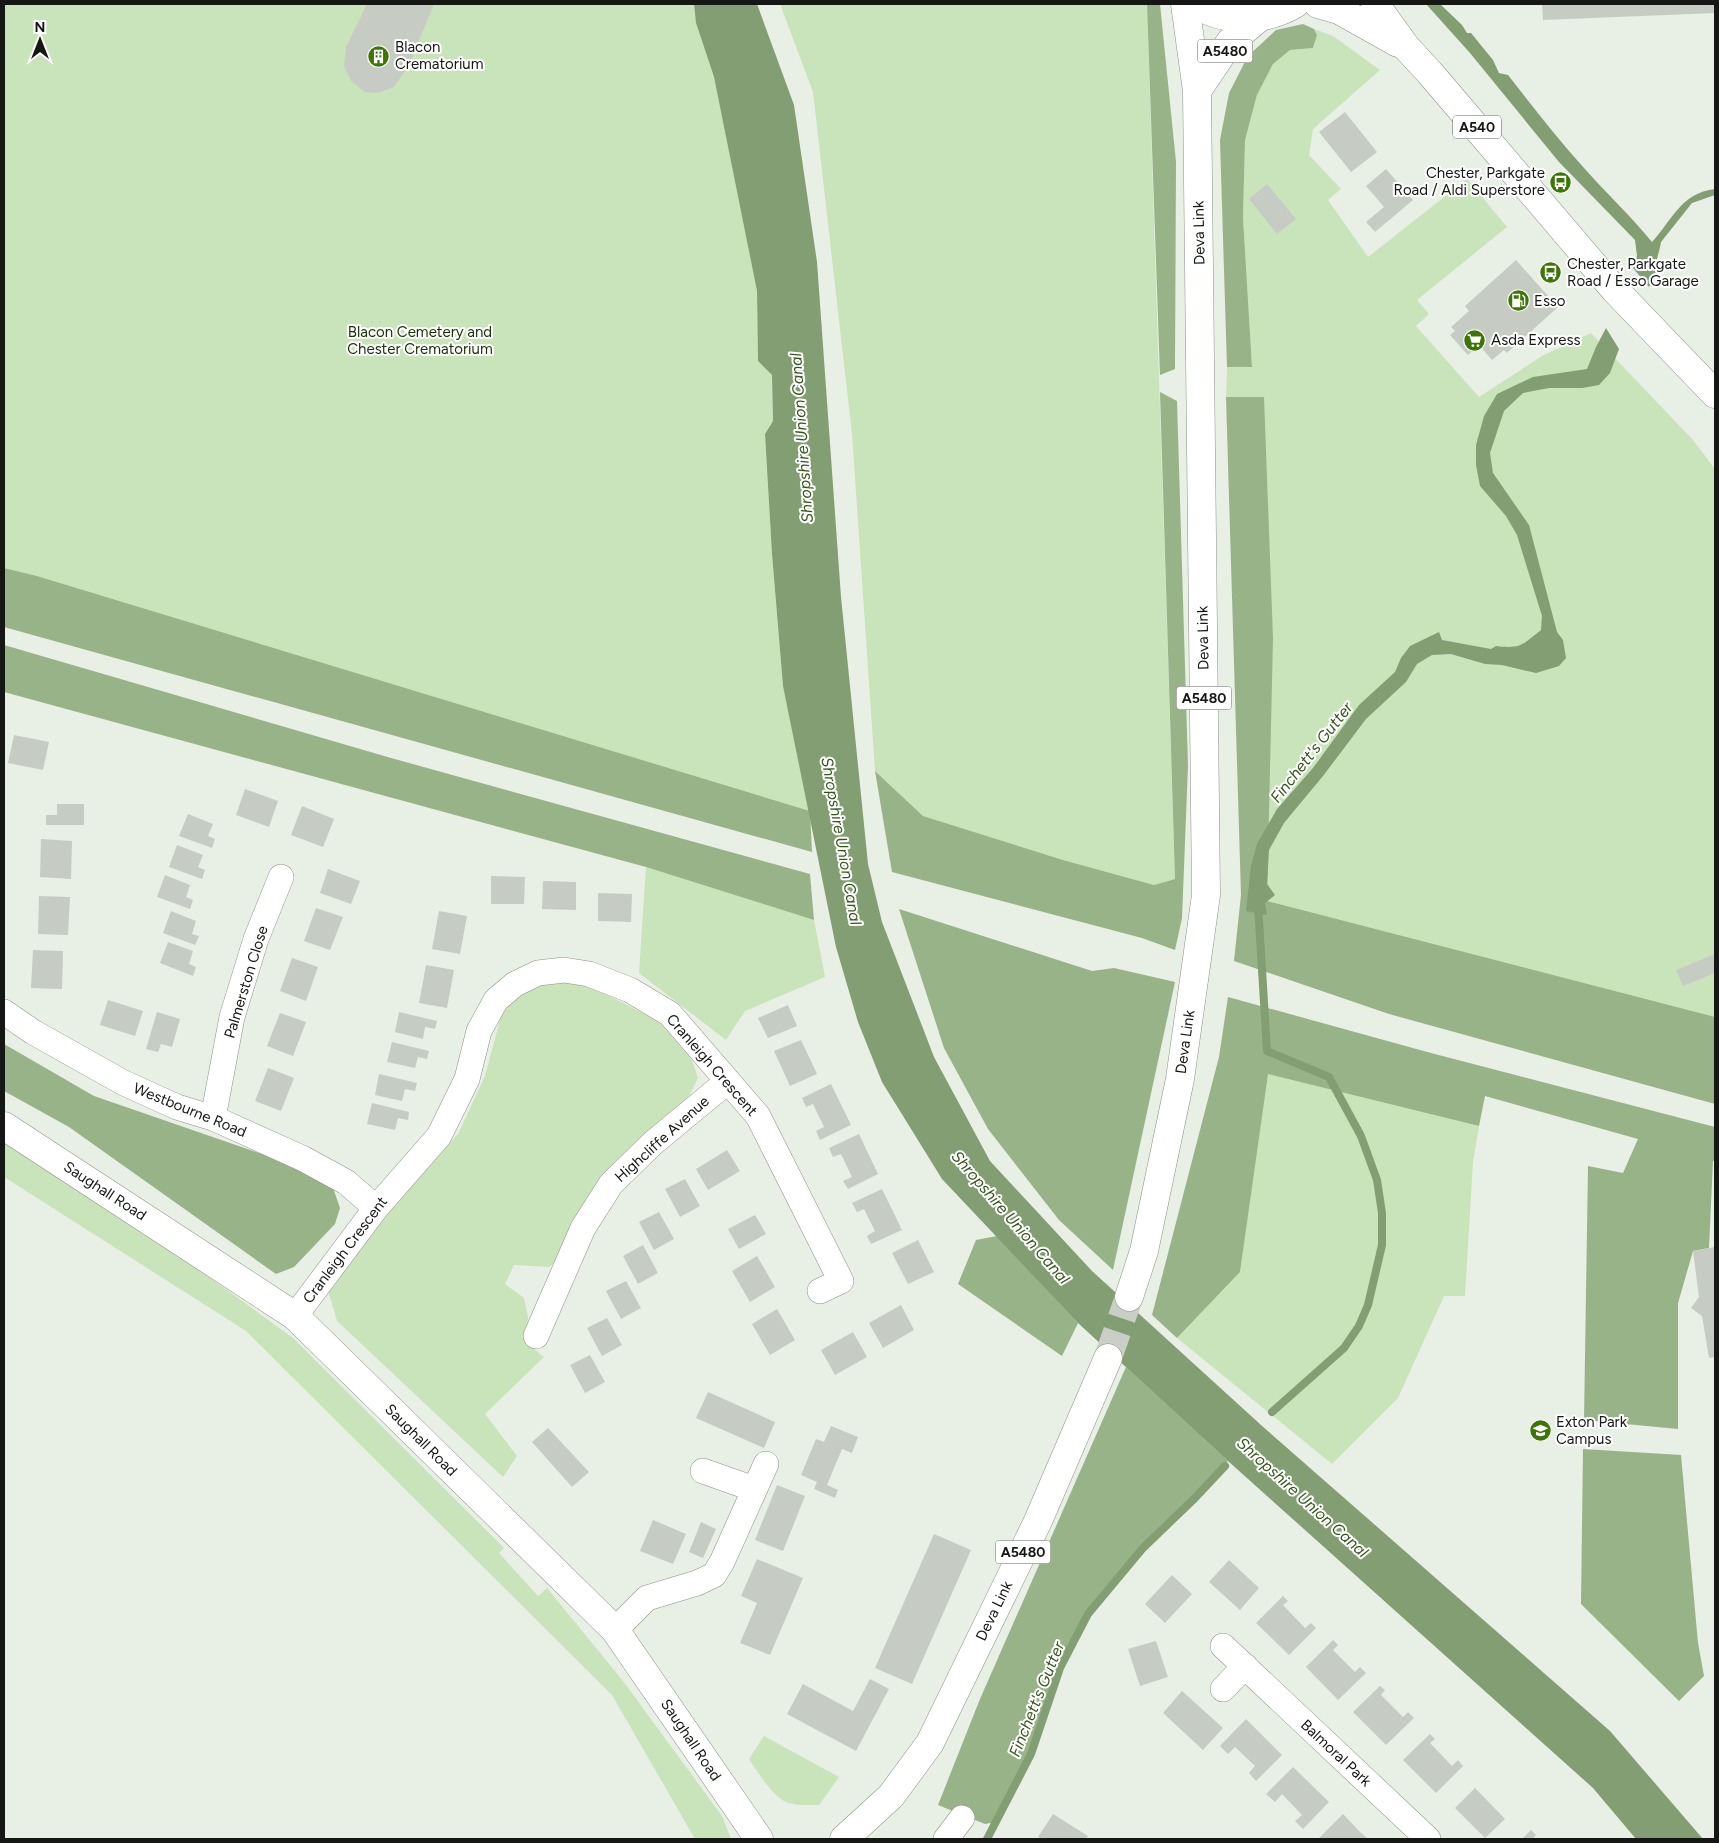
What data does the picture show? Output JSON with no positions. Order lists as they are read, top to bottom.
{
  "streets": {
    "main road": [
      "A5480",
      "A540",
      "Deva Link",
      "Saughall Road"
    ],
    "street": [
      "Palmerston Close",
      "Cranleigh Crescent",
      "Westbourne Road",
      "Highcliffe Avenue",
      "Balmoral Park"
    ]
  },
  "crossings": [
    ["A5480", "Deva Link"],
    ["Palmerston Close", "Westbourne Road"],
    ["Cranleigh Crescent", "Westbourne Road"],
    ["Cranleigh Crescent", "Highcliffe Avenue"],
    ["Cranleigh Crescent", "Saughall Road"]
  ],
  "water": ["Shropshire Union Canal", "Finchett's Gutter"],
  "parks": ["Blacon Cemetery and Chester Crematorium"],
  "places": {
    "building": ["Blacon Crematorium"],
    "bus stop": ["Chester, Parkgate Road / Aldi Superstore", "Chester, Parkgate Road / Esso Garage"],
    "fuel station": ["Esso"],
    "supermarket": ["Asda Express"],
    "school or university": ["Exton Park Campus"]
  },
  "north": "top"
}
